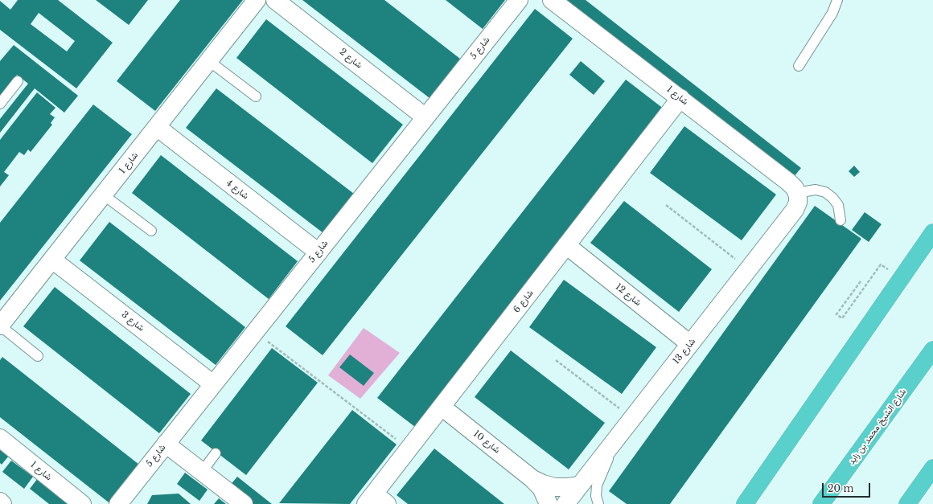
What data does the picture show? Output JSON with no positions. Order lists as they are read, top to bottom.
{
  "streets": {
    "highway": ["شارع الشيخ محمد بن زايد"],
    "street": [
      "شارع 5",
      "شارع 2",
      "شارع 1",
      "شارع 4",
      "شارع 12",
      "شارع 6",
      "شارع 3",
      "شارع 13",
      "شارع 10"
    ]
  },
  "crossings": [
    ["شارع 5", "شارع 2"],
    ["شارع 5", "شارع 4"],
    ["شارع 5", "شارع 3"],
    ["شارع 1", "شارع 4"],
    ["شارع 1", "شارع 6"],
    ["شارع 1", "شارع 3"],
    ["شارع 1", "شارع 13"],
    ["شارع 12", "شارع 6"],
    ["شارع 12", "شارع 13"],
    ["شارع 6", "شارع 10"],
    ["شارع 13", "شارع 10"]
  ],
  "scale_bar": "20 m"
}
